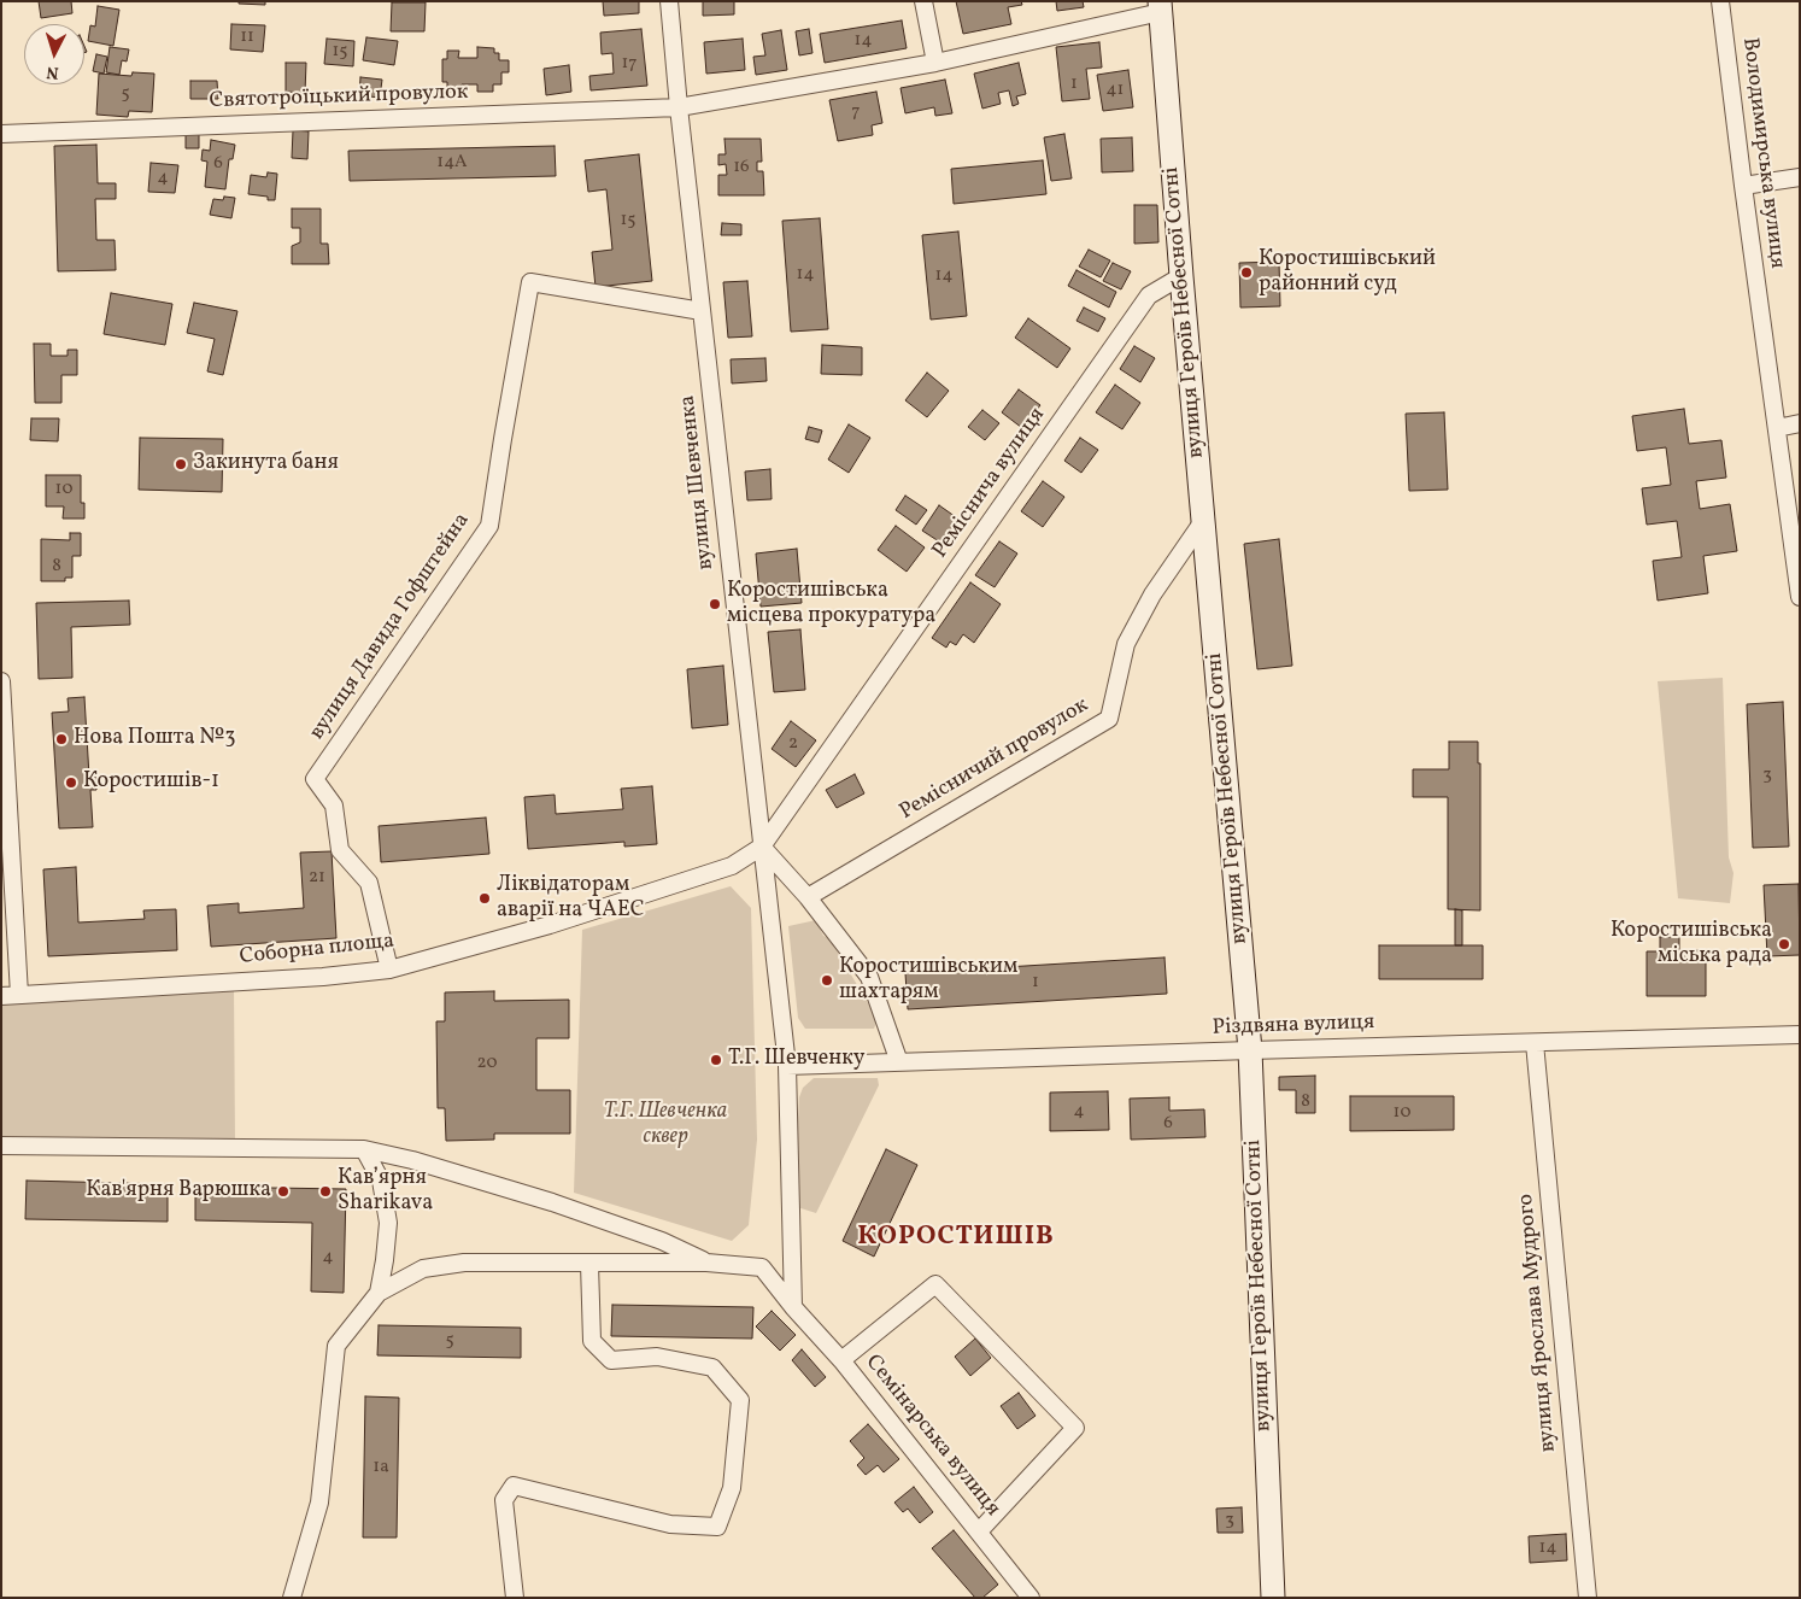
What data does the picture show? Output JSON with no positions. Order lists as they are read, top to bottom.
{
  "streets": {
    "street": [
      "Святотроїцький провулок",
      "Володимирська вулиця",
      "вулиця Героїв Небесної Сотні",
      "вулиця Шевченка",
      "Реміснича вулиця",
      "вулиця Давида Гофштейна",
      "Ремісничий провулок",
      "Соборна площа",
      "Різдвяна вулиця",
      "вулиця Ярослава Мудрого",
      "Семінарська вулиця"
    ]
  },
  "crossings": [
    ["Святотроїцький провулок", "вулиця Героїв Небесної Сотні"],
    ["Святотроїцький провулок", "вулиця Шевченка"],
    ["вулиця Героїв Небесної Сотні", "Реміснича вулиця"],
    ["вулиця Героїв Небесної Сотні", "Ремісничий провулок"],
    ["вулиця Героїв Небесної Сотні", "Різдвяна вулиця"],
    ["вулиця Шевченка", "Реміснича вулиця"],
    ["вулиця Шевченка", "вулиця Давида Гофштейна"],
    ["вулиця Шевченка", "Соборна площа"],
    ["вулиця Шевченка", "Різдвяна вулиця"],
    ["вулиця Шевченка", "Семінарська вулиця"],
    ["Реміснича вулиця", "Соборна площа"],
    ["вулиця Давида Гофштейна", "Соборна площа"],
    ["Різдвяна вулиця", "вулиця Ярослава Мудрого"]
  ],
  "districts": ["КОРОСТИШІВ"],
  "parks": ["Т.Г. Шевченка сквер"],
  "places": [
    "Коростишівський районний суд",
    "Закинута баня",
    "Коростишівська місцева прокуратура",
    "Нова Пошта №3",
    "Коростишів-1",
    "Ліквідаторам аварії на ЧАЕС",
    "Коростишівська міська рада",
    "Коростишівським шахтарям",
    "Т.Г. Шевченку",
    "Кав'ярня Варюшка",
    "Кав’ярня Sharikava"
  ],
  "house_numbers": [
    "11",
    "14",
    "15",
    "17",
    "1",
    "41",
    "5",
    "7",
    "14А",
    "6",
    "16",
    "4",
    "15",
    "14",
    "14",
    "10",
    "8",
    "2",
    "3",
    "21",
    "1",
    "20",
    "8",
    "4",
    "10",
    "6",
    "4",
    "5",
    "1а",
    "3",
    "14"
  ],
  "north": "bottom"
}
